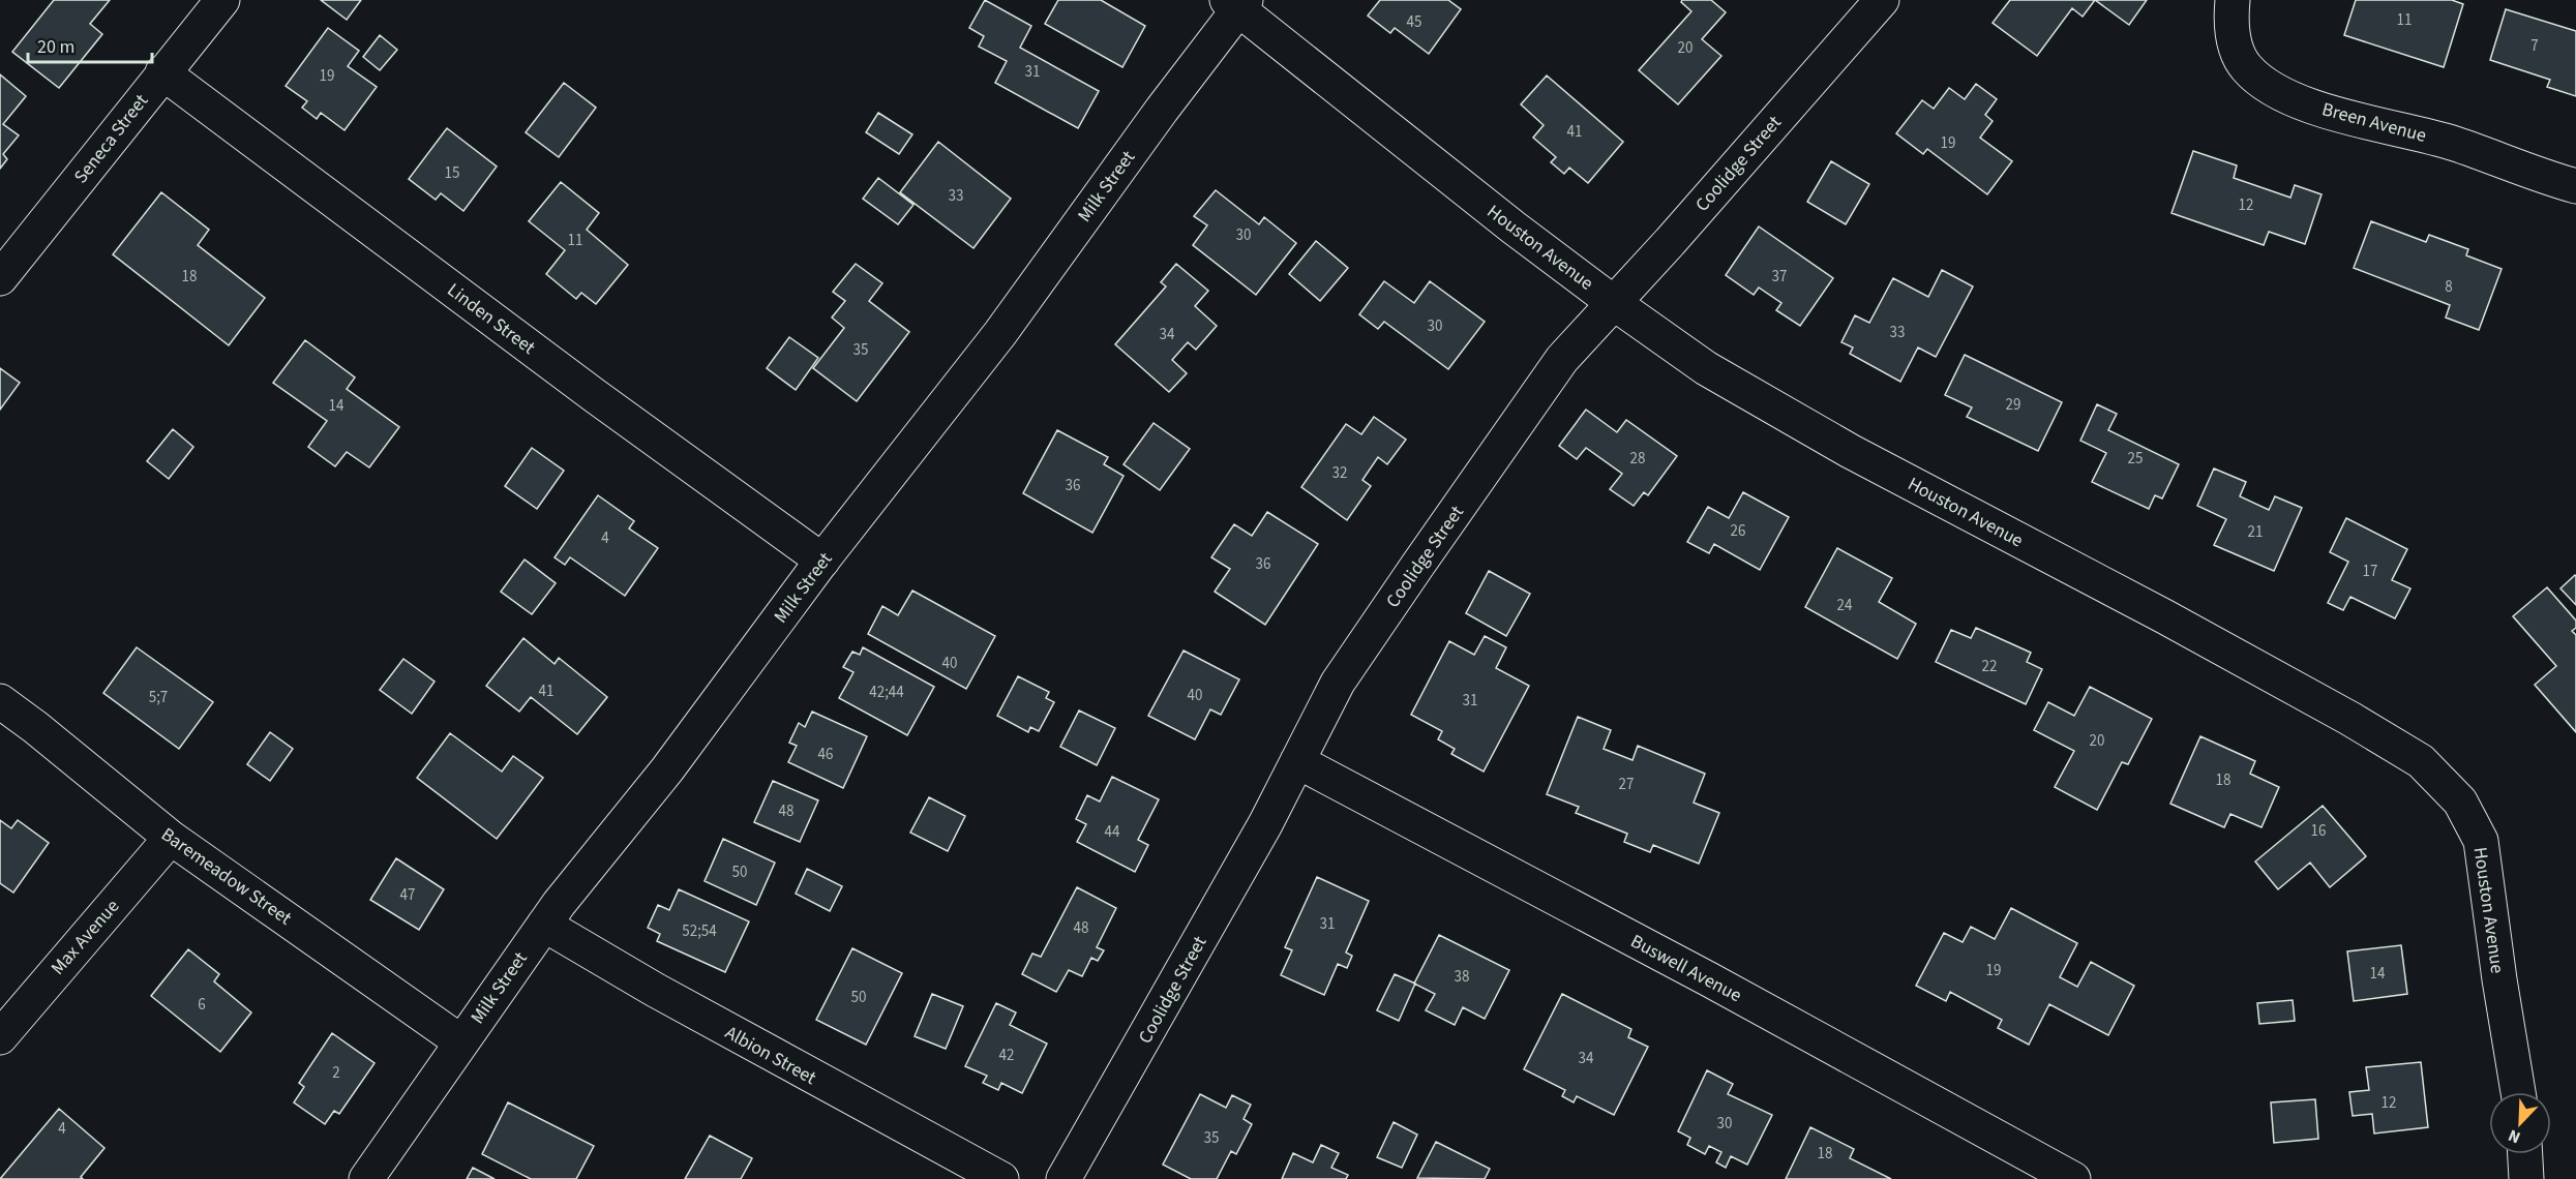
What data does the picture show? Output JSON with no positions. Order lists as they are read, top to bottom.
{
  "streets": {
    "street": [
      "Breen Avenue",
      "Seneca Street",
      "Coolidge Street",
      "Milk Street",
      "Houston Avenue",
      "Linden Street",
      "Baremeadow Street",
      "Max Avenue",
      "Buswell Avenue",
      "Albion Street"
    ]
  },
  "crossings": [
    ["Seneca Street", "Linden Street"],
    ["Coolidge Street", "Houston Avenue"],
    ["Coolidge Street", "Buswell Avenue"],
    ["Milk Street", "Houston Avenue"],
    ["Milk Street", "Linden Street"],
    ["Milk Street", "Baremeadow Street"],
    ["Milk Street", "Albion Street"],
    ["Baremeadow Street", "Max Avenue"]
  ],
  "house_numbers": [
    "11",
    "45",
    "7",
    "20",
    "31",
    "19",
    "41",
    "19",
    "15",
    "33",
    "12",
    "30",
    "11",
    "18",
    "37",
    "8",
    "30",
    "33",
    "34",
    "35",
    "29",
    "14",
    "28",
    "25",
    "32",
    "36",
    "26",
    "21",
    "4",
    "36",
    "17",
    "24",
    "40",
    "22",
    "41",
    "42;44",
    "40",
    "5;7",
    "31",
    "20",
    "46",
    "18",
    "27",
    "48",
    "16",
    "44",
    "50",
    "47",
    "31",
    "48",
    "52;54",
    "19",
    "14",
    "38",
    "50",
    "6",
    "42",
    "34",
    "2",
    "12",
    "30",
    "4",
    "35",
    "18"
  ],
  "scale_bar": "20 m",
  "north": "bottom left"
}
